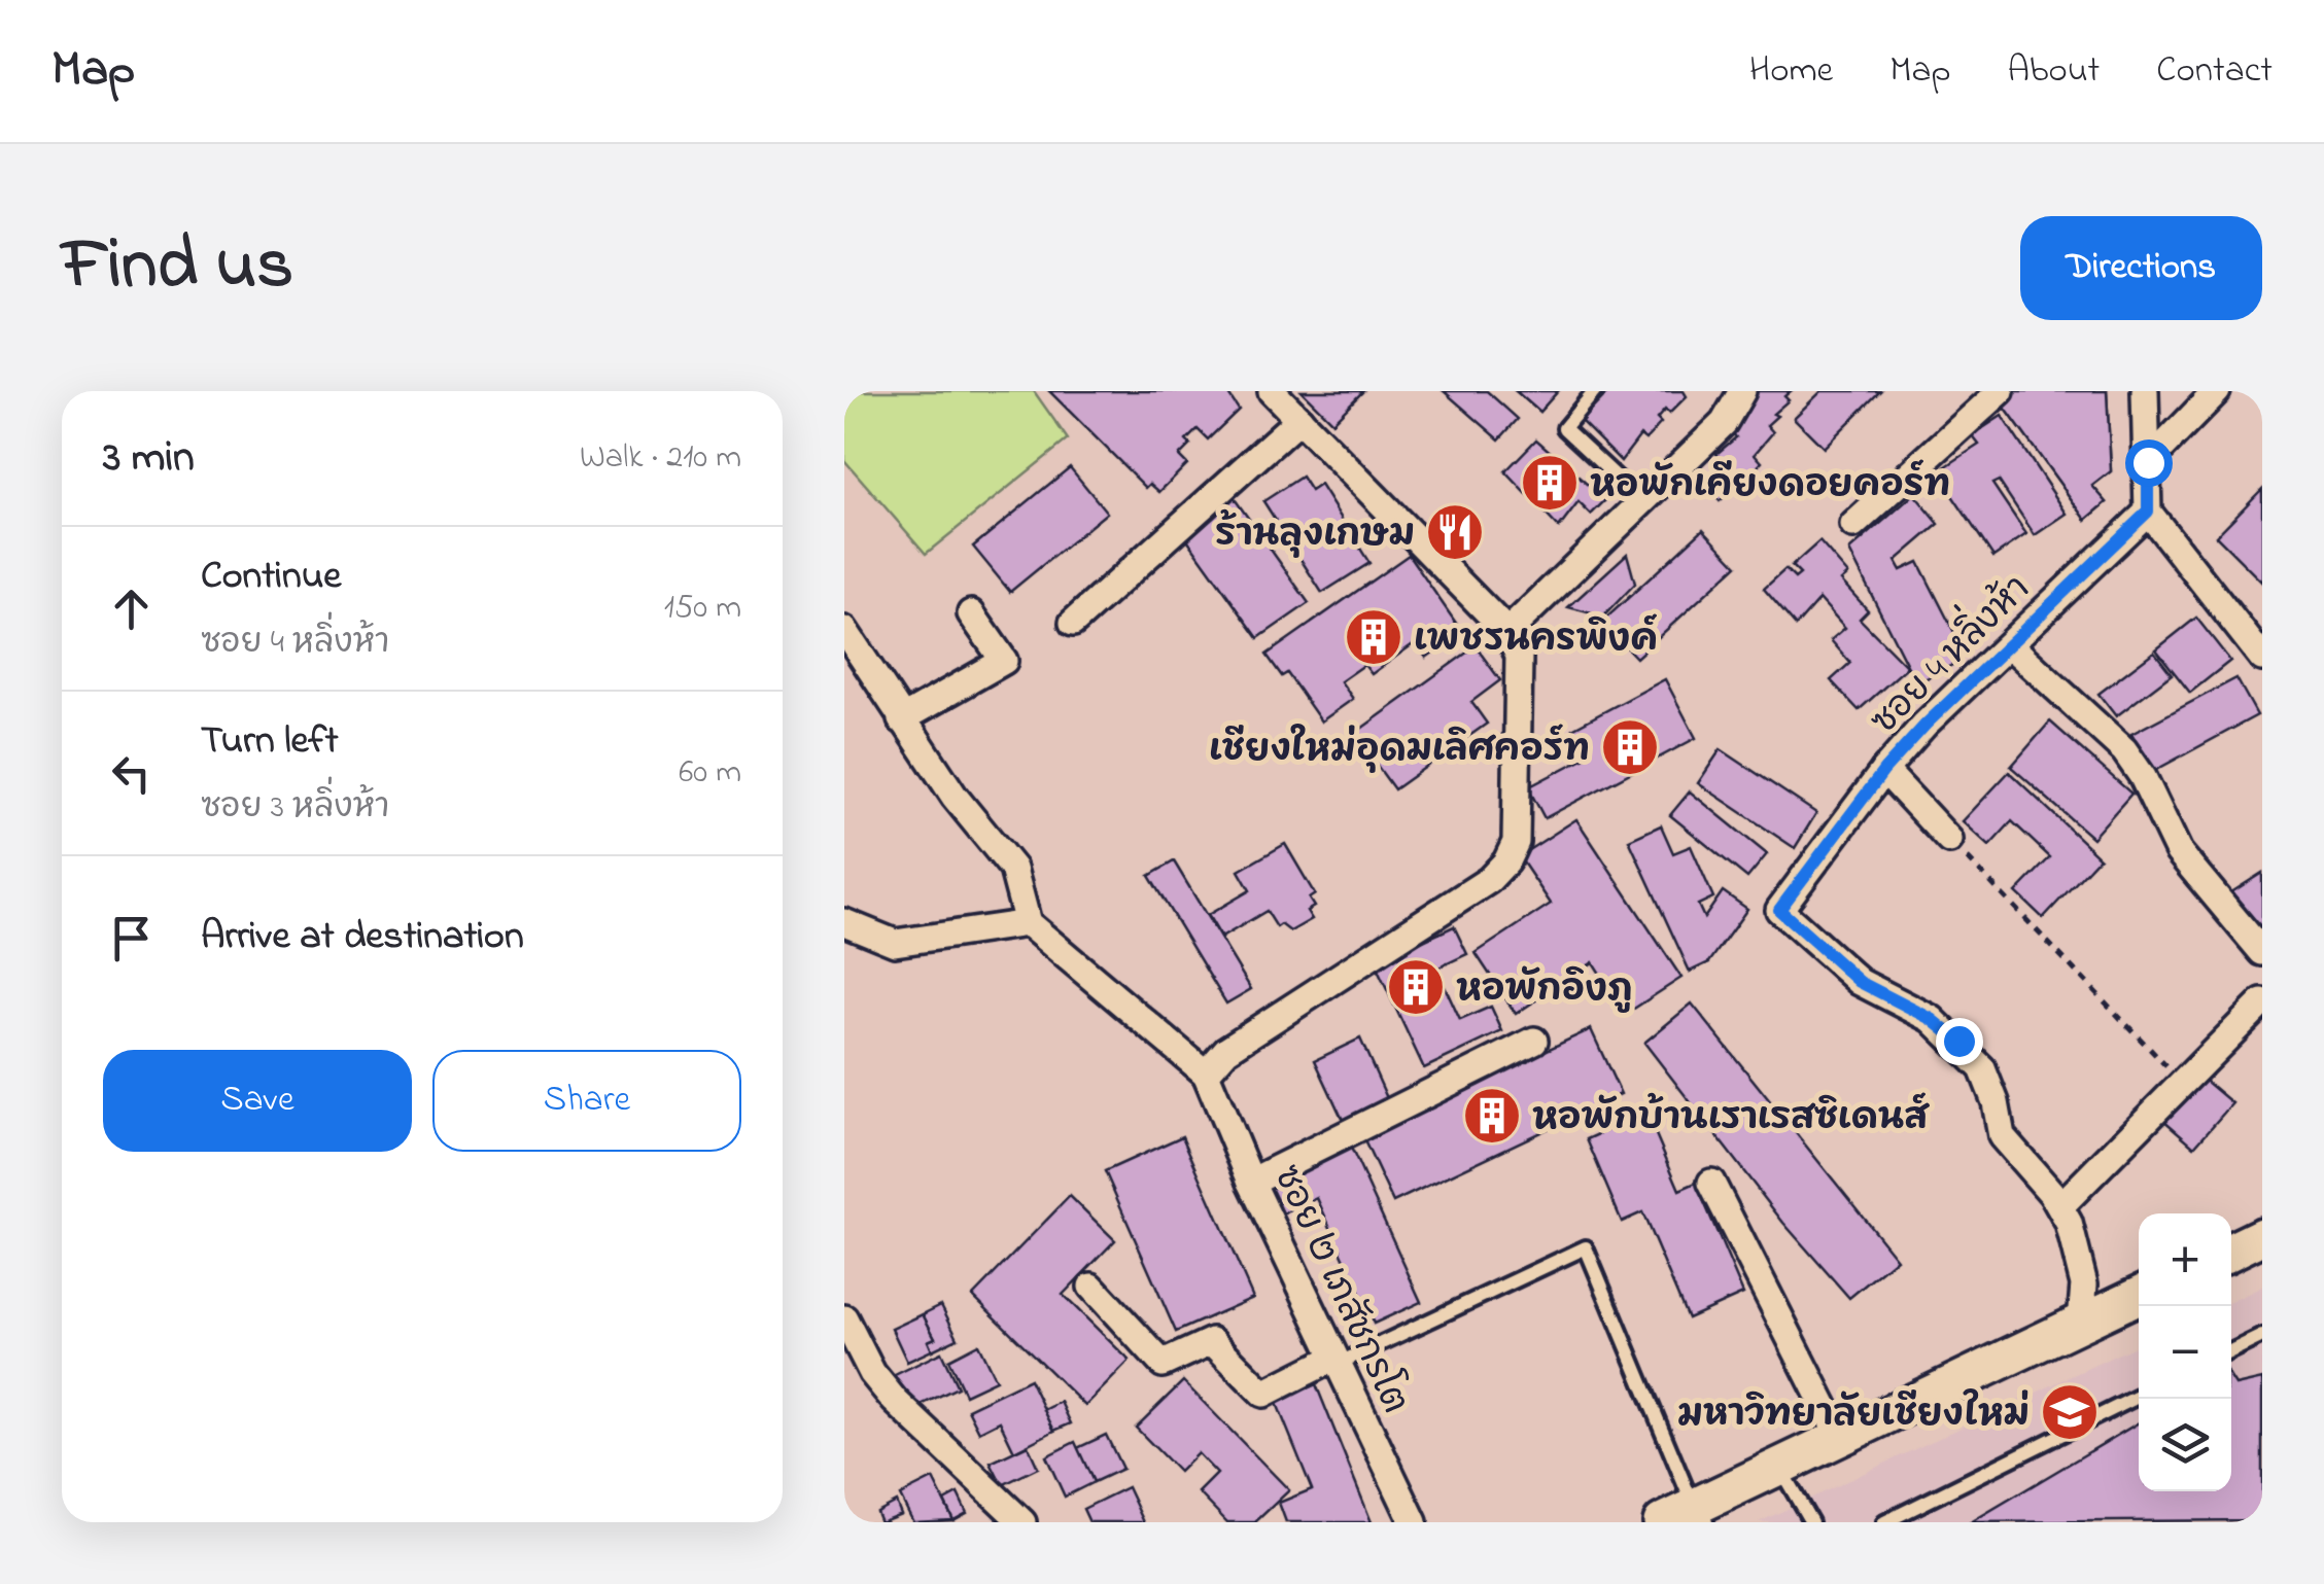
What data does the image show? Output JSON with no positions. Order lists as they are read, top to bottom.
{
  "streets": {
    "street": ["ซอย 4 หลิ่งห้า", "ซอย ๒ เภสัชกรโต"]
  },
  "places": {
    "building": [
      "หอพักเคียงดอยคอร์ท",
      "เพชรนครพิงค์",
      "เชียงใหม่อุดมเลิศคอร์ท",
      "หอพักอิงภู",
      "หอพักบ้านเราเรสซิเดนส์"
    ],
    "restaurant": ["ร้านลุงเกษม"],
    "school or university": ["มหาวิทยาลัยเชียงใหม่"]
  },
  "page": {
    "header": "Map",
    "nav": [
      "Home",
      "Map",
      "About",
      "Contact"
    ],
    "title": "Find us",
    "buttons": [
      "Directions",
      ["Save", "Share"]
    ],
    "heading": ["3 min", "Walk · 210 m"],
    "list": [
      ["Continue", "ซอย 4 หลิ่งห้า", "150 m"],
      ["Turn left", "ซอย 3 หลิ่งห้า", "60 m"],
      "Arrive at destination"
    ],
    "map_buttons": ["+", "−"]
  }
}
